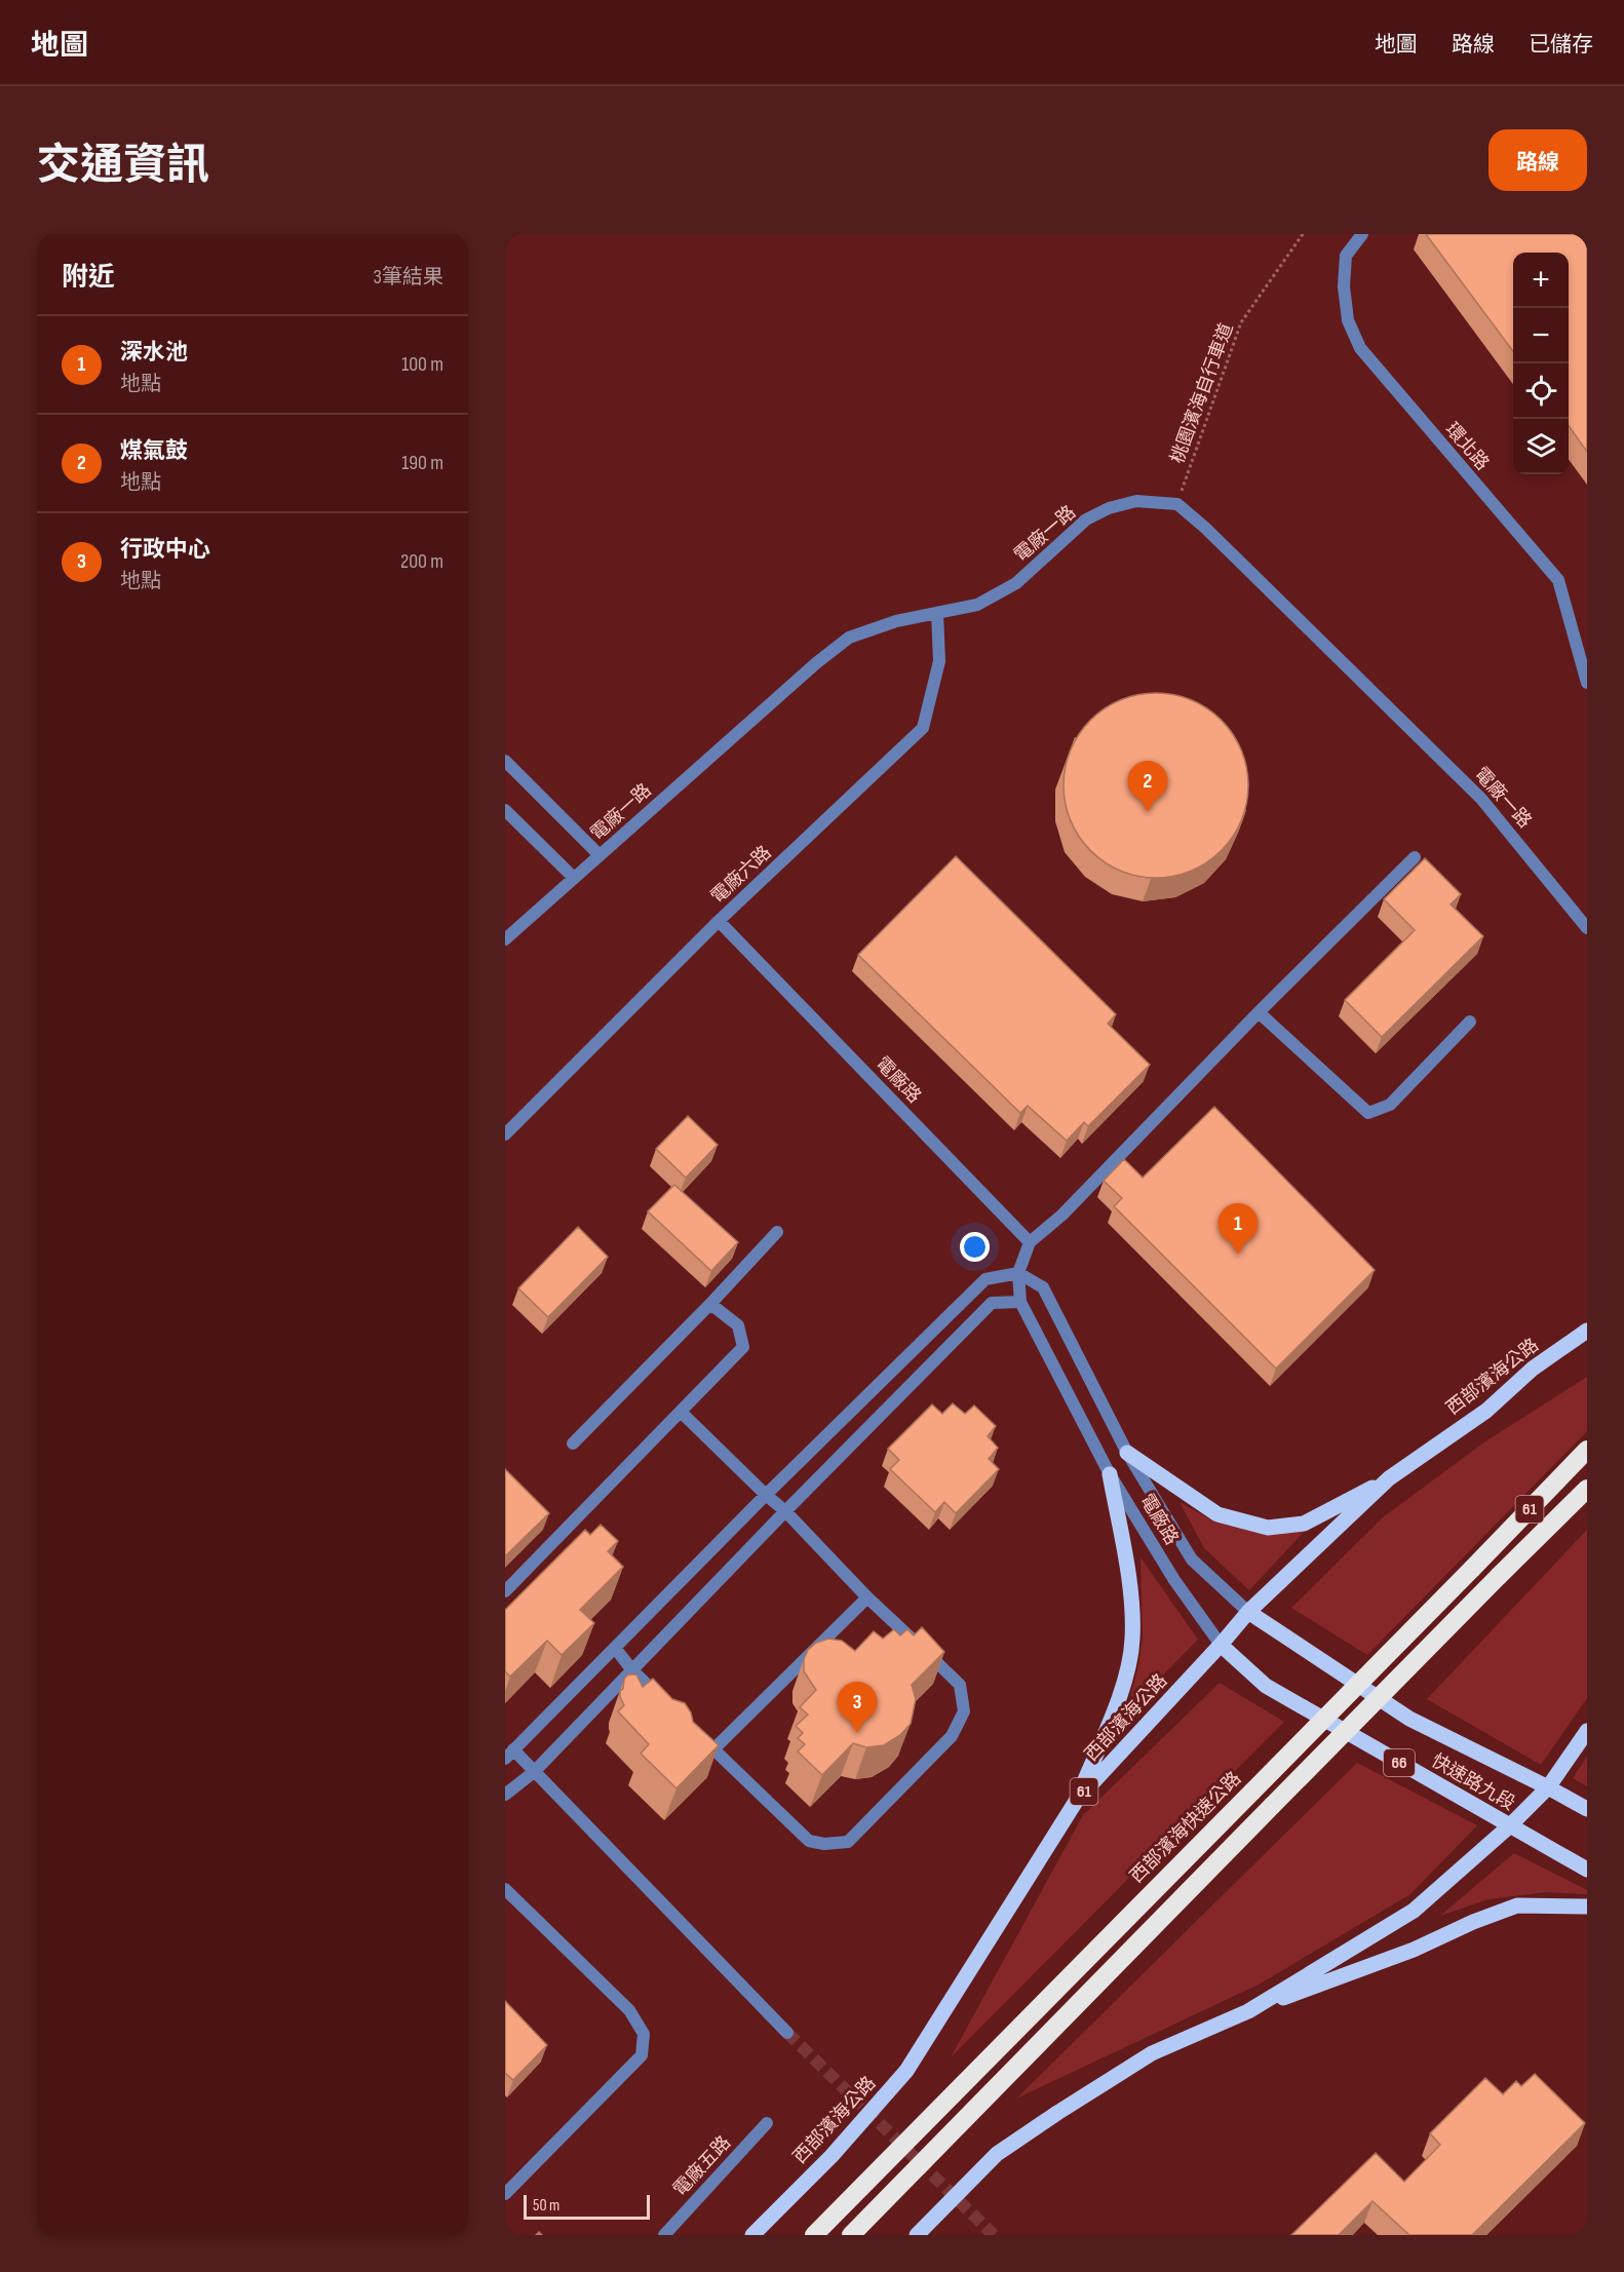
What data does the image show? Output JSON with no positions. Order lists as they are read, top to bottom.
{
  "streets": {
    "highway": ["61", "西部濱海快速公路"],
    "main road": ["西部濱海公路", "66", "快速路九段"],
    "street": [
      "環北路",
      "電廠一路",
      "電廠六路",
      "電廠路",
      "電廠五路"
    ],
    "path": ["桃園濱海自行車道"]
  },
  "crossings": [
    ["桃園濱海自行車道", "電廠一路"],
    ["電廠一路", "電廠六路"],
    ["電廠六路", "電廠路"],
    ["電廠路", "西部濱海公路"],
    ["電廠路", "快速路九段"],
    ["西部濱海公路", "快速路九段"]
  ],
  "scale_bar": "50 m",
  "page": {
    "header": "地圖",
    "nav": ["地圖", "路線", "已儲存"],
    "title": "交通資訊",
    "buttons": "路線",
    "heading": ["附近", "3筆結果"],
    "map_buttons": ["+", "−"],
    "list": [
      {
        "mark": "1",
        "name": "深水池",
        "note": "地點",
        "value": "100 m"
      },
      {
        "mark": "2",
        "name": "煤氣鼓",
        "note": "地點",
        "value": "190 m"
      },
      {
        "mark": "3",
        "name": "行政中心",
        "note": "地點",
        "value": "200 m"
      }
    ],
    "pins": ["2", "1", "3"],
    "scale": "50 m"
  }
}
